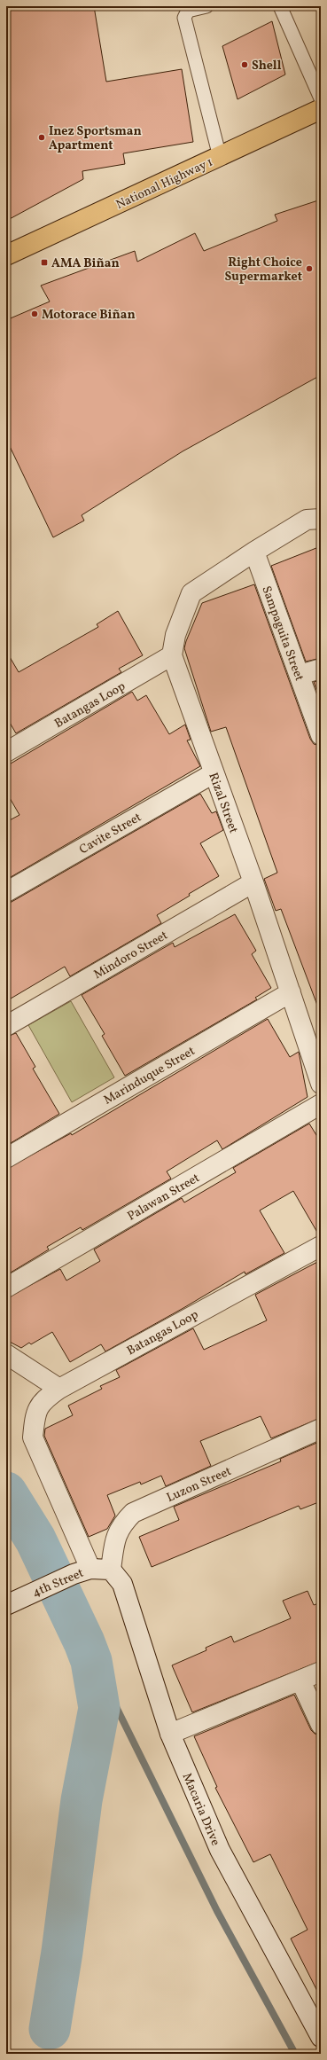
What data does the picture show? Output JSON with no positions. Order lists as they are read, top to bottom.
{
  "streets": {
    "highway": ["National Highway 1"],
    "street": [
      "Sampaguita Street",
      "Batangas Loop",
      "Rizal Street",
      "Cavite Street",
      "Mindoro Street",
      "Marinduque Street",
      "Palawan Street",
      "Luzon Street",
      "4th Street",
      "Macaria Drive"
    ]
  },
  "crossings": [
    ["Sampaguita Street", "Rizal Street"],
    ["Batangas Loop", "Rizal Street"],
    ["Batangas Loop", "4th Street"],
    ["Rizal Street", "Cavite Street"],
    ["Rizal Street", "Mindoro Street"],
    ["Rizal Street", "Marinduque Street"],
    ["Luzon Street", "4th Street"],
    ["Luzon Street", "Macaria Drive"],
    ["4th Street", "Macaria Drive"]
  ],
  "places": {
    "other": [
      "Shell",
      "Inez Sportsman Apartment",
      "Right Choice Supermarket",
      "Motorace Biñan"
    ],
    "transit": ["AMA Biñan"]
  }
}
